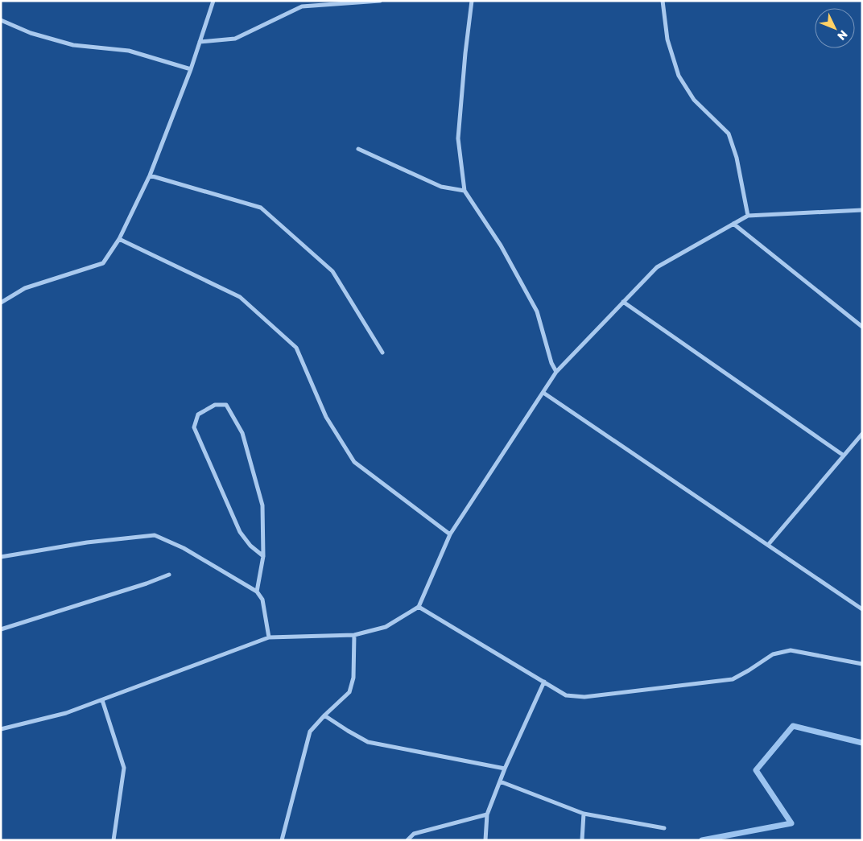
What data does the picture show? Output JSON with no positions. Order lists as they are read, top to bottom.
{
  "north": "bottom right"
}
